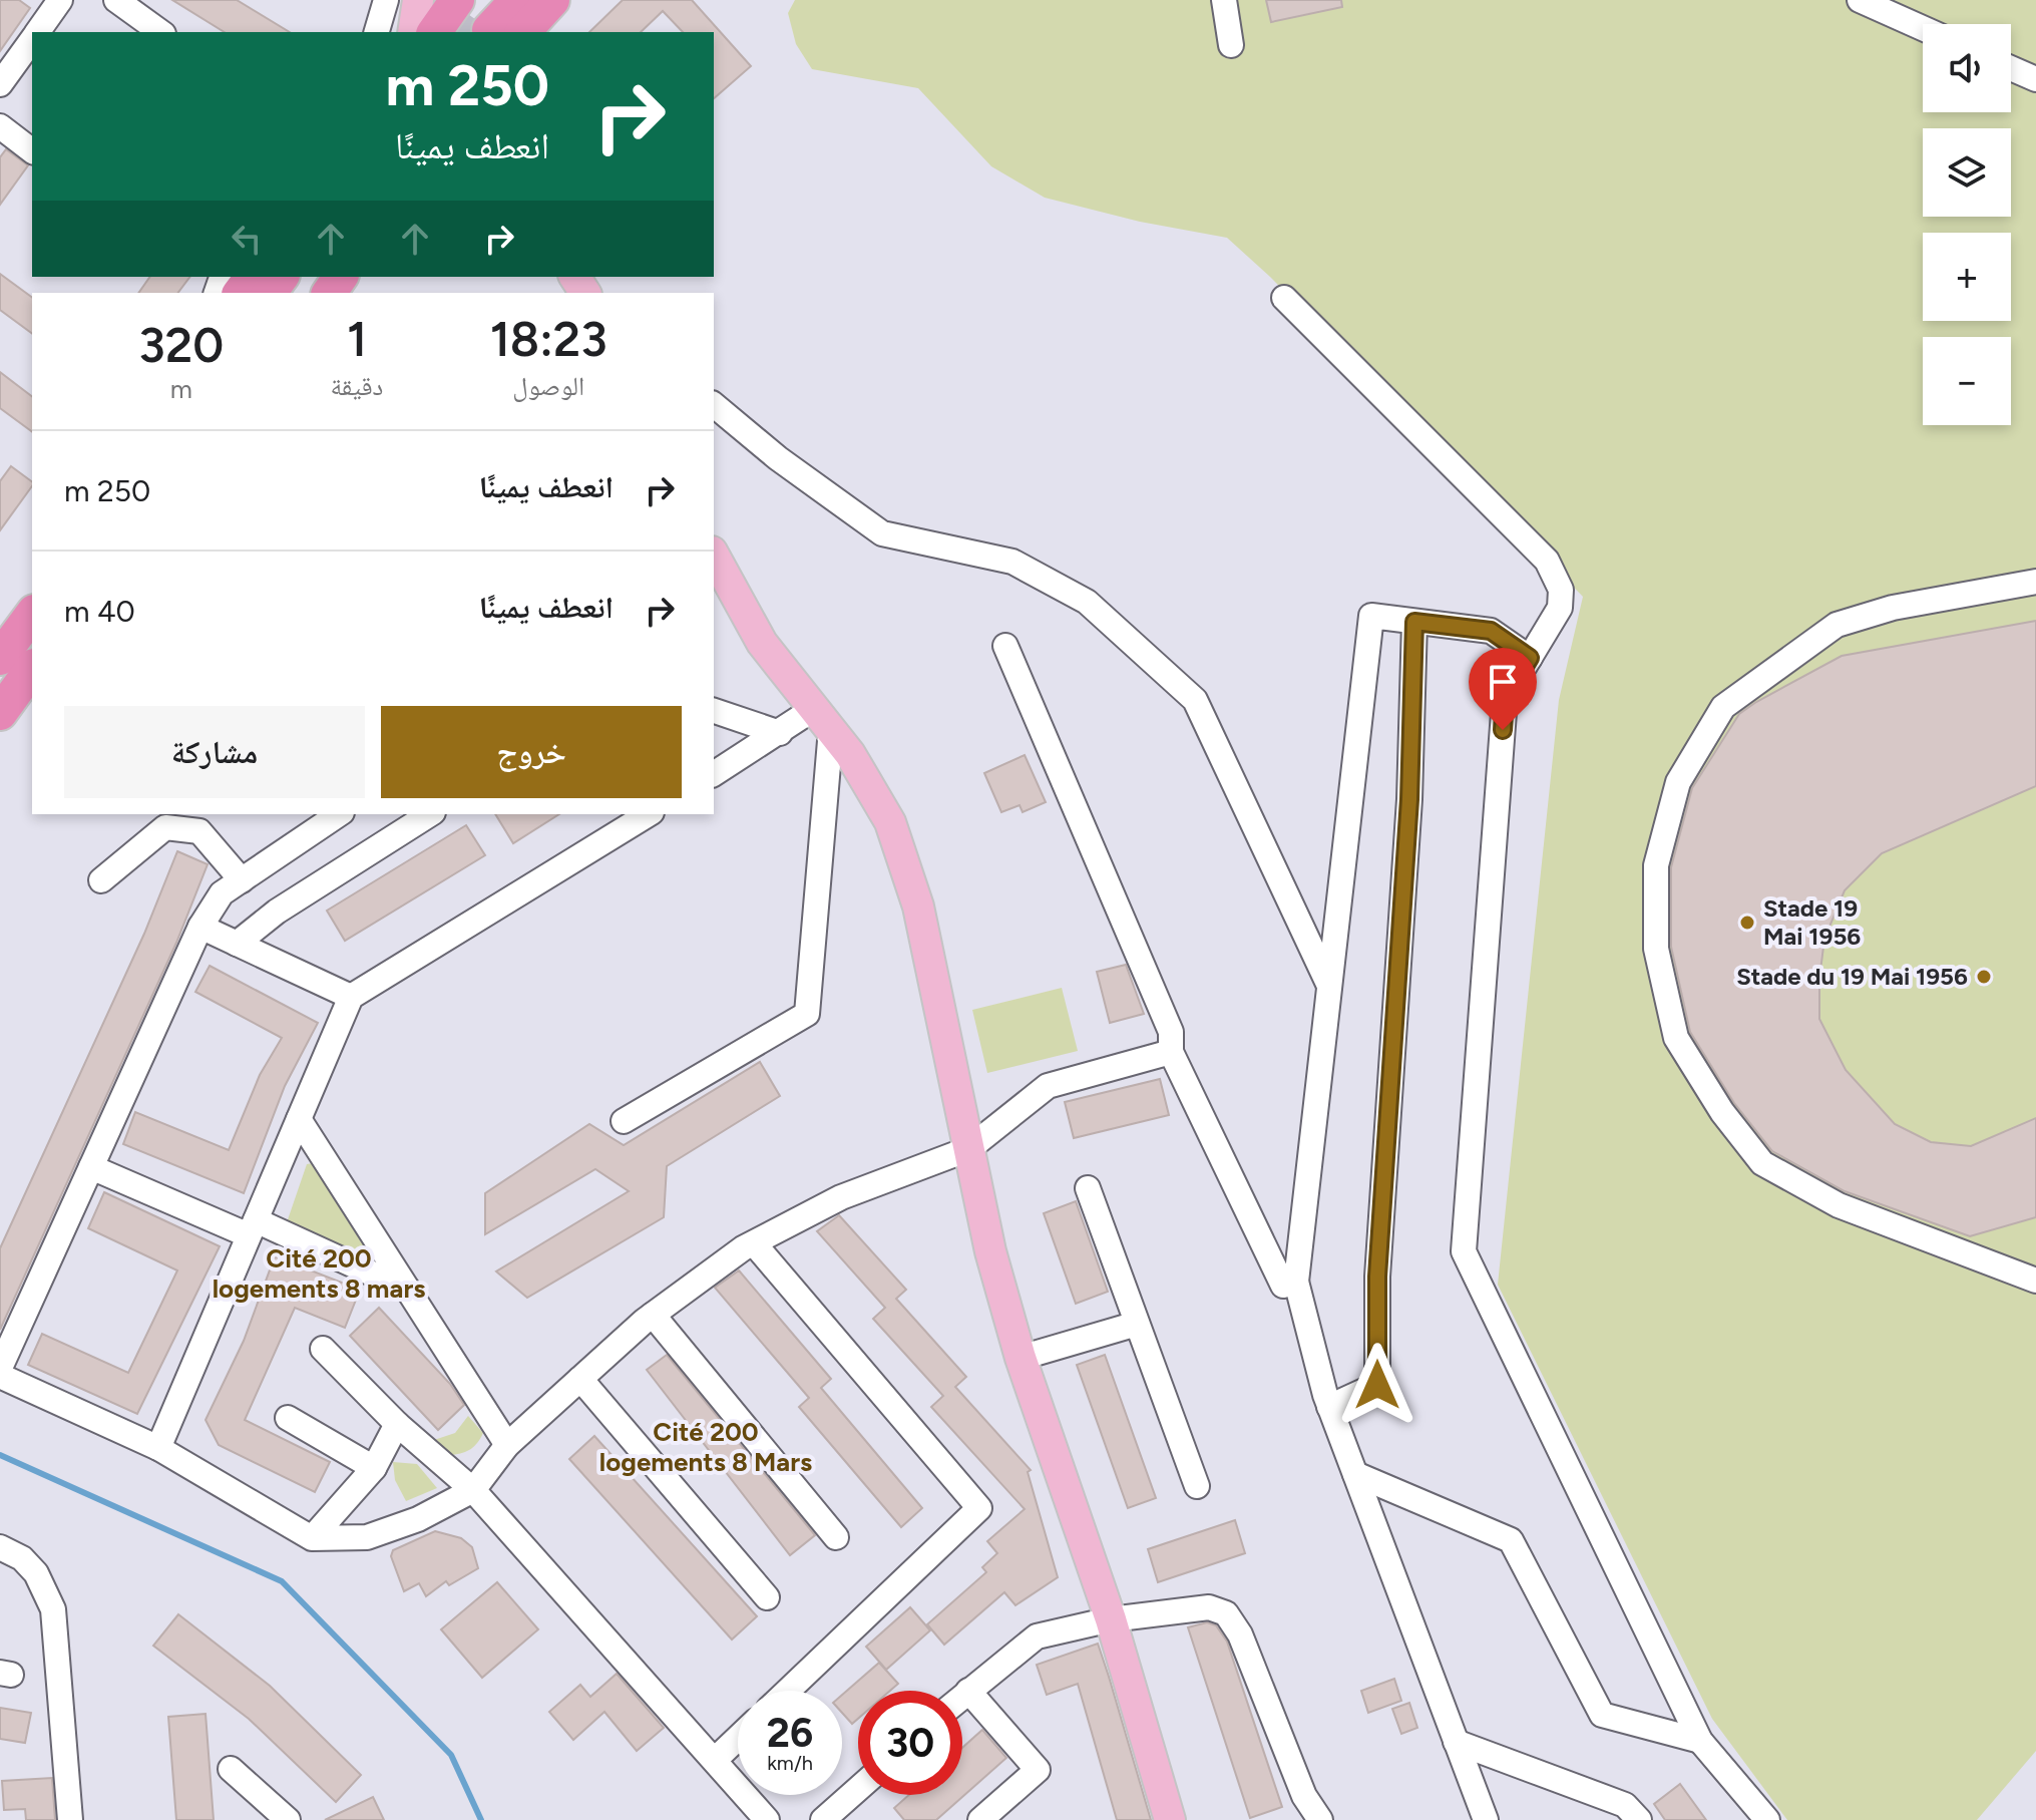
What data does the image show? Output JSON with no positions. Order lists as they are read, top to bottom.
{
  "districts": ["Cité 200 logements 8 mars", "Cité 200 logements 8 Mars"],
  "places": ["Stade 19 Mai 1956", "Stade du 19 Mai 1956"],
  "page": {
    "map_buttons": ["+", "−"],
    "turn": ["250 m", "انعطف يمينًا"],
    "eta": [
      "18:23",
      "الوصول",
      "1",
      "دقيقة",
      "320",
      "m"
    ],
    "list": [
      {
        "name": "انعطف يمينًا",
        "value": "250 m"
      },
      {
        "name": "انعطف يمينًا",
        "value": "40 m"
      }
    ],
    "buttons": ["خروج", "مشاركة"],
    "speed": "26 km/h",
    "limit": "30"
  }
}
